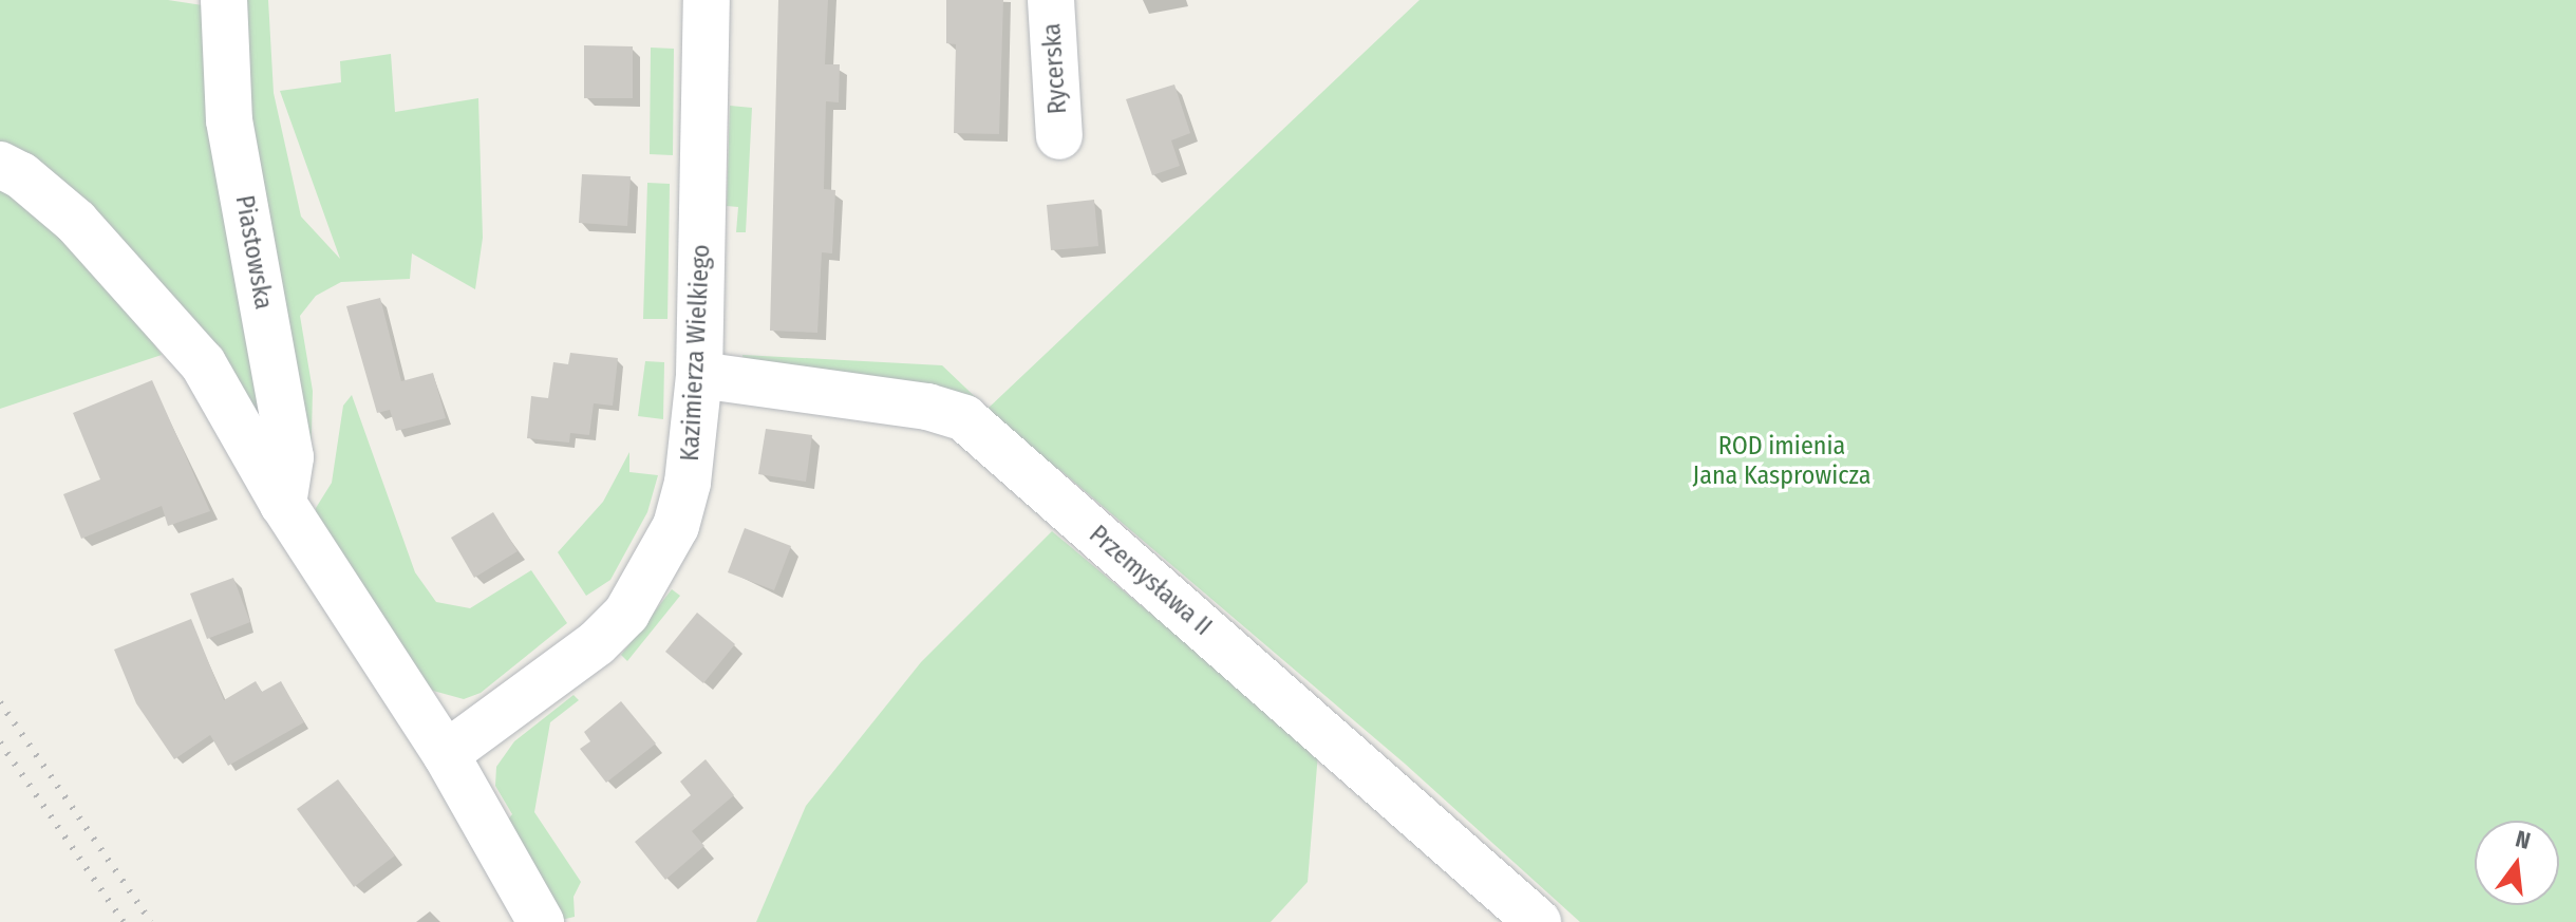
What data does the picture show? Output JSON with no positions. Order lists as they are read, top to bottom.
{
  "streets": {
    "street": [
      "Rycerska",
      "Piastowska",
      "Kazimierza Wielkiego",
      "Przemysława II"
    ]
  },
  "crossings": [
    ["Kazimierza Wielkiego", "Przemysława II"]
  ],
  "parks": ["ROD imienia Jana Kasprowicza"],
  "north": "top"
}
